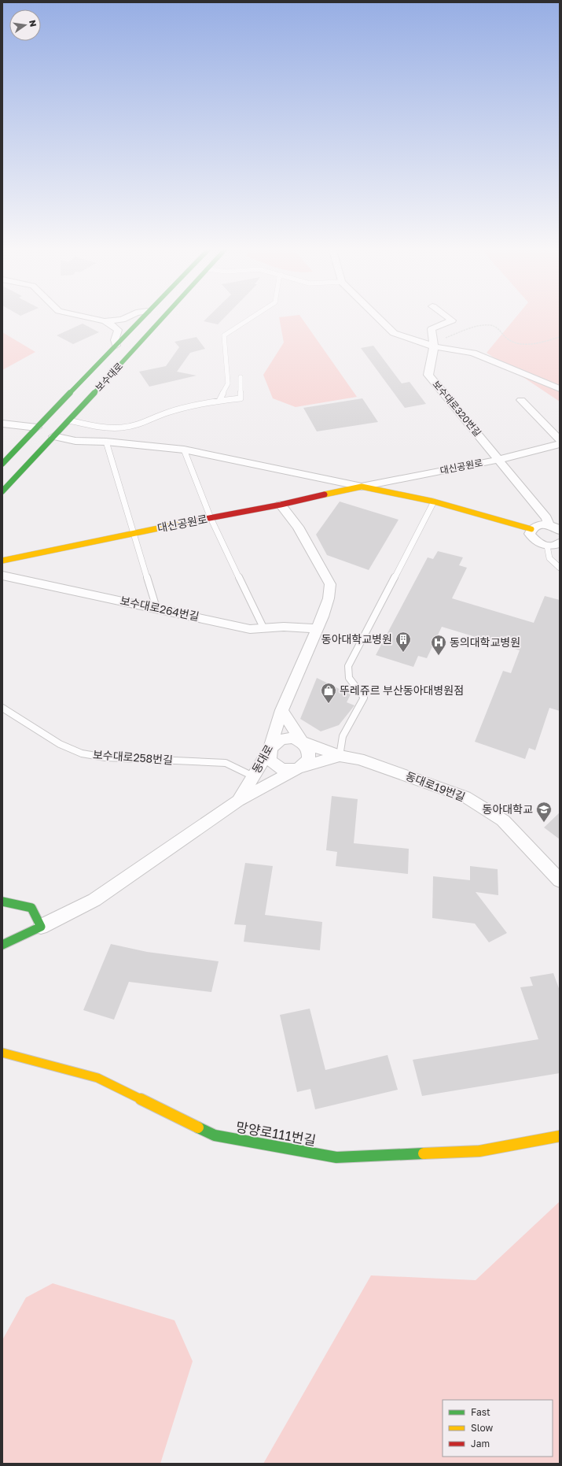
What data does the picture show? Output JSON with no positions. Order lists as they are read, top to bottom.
{
  "streets": {
    "main road": ["보수대로", "대신공원로", "망양로111번길"],
    "street": [
      "보수대로320번길",
      "보수대로264번길",
      "동대로",
      "동대로19번길"
    ],
    "lane": ["보수대로258번길"]
  },
  "crossings": [
    ["보수대로", "대신공원로"],
    ["보수대로320번길", "대신공원로"],
    ["대신공원로", "동대로"],
    ["보수대로264번길", "동대로"],
    ["보수대로258번길", "동대로"]
  ],
  "places": {
    "building": ["동아대학교병원"],
    "hospital": ["동의대학교병원"],
    "shop": ["뚜레쥬르 부산동아대병원점"],
    "school or university": ["동아대학교"]
  },
  "legend": ["Fast", "Slow", "Jam"],
  "north": "right"
}
